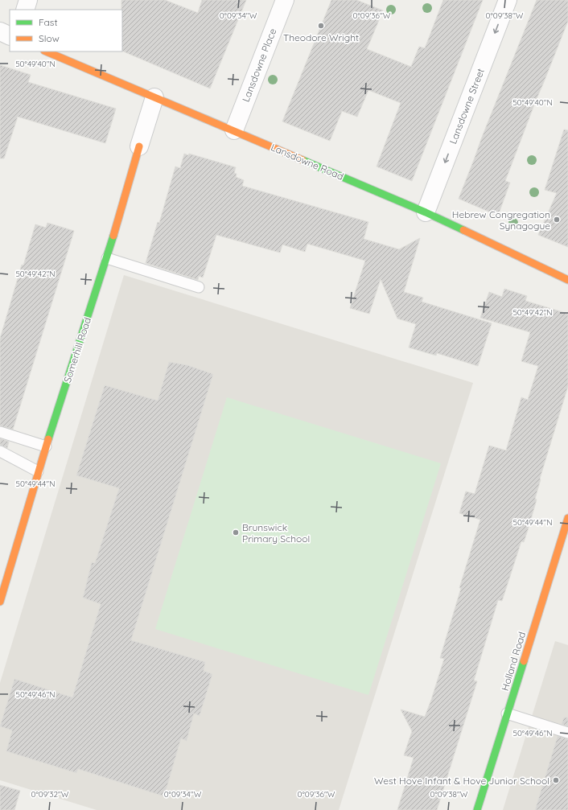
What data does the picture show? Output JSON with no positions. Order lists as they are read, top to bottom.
{
  "streets": {
    "street": [
      "Lansdowne Place",
      "Lansdowne Street",
      "Lansdowne Road",
      "Somerhill Road",
      "Holland Road"
    ]
  },
  "crossings": [
    ["Lansdowne Place", "Lansdowne Road"],
    ["Lansdowne Street", "Lansdowne Road"],
    ["Lansdowne Road", "Somerhill Road"]
  ],
  "one_way": ["Lansdowne Street"],
  "places": [
    "Theodore Wright",
    "Hebrew Congregation Synagogue",
    "Brunswick Primary School",
    "West Hove Infant & Hove Junior School"
  ],
  "legend": ["Fast", "Slow"],
  "coordinates": [
    "0°09'34\"W",
    "0°09'36\"W",
    "0°09'38\"W",
    "50°49'40\"N",
    "50°49'42\"N",
    "50°49'44\"N",
    "50°49'46\"N",
    "0°09'32\"W"
  ]
}
